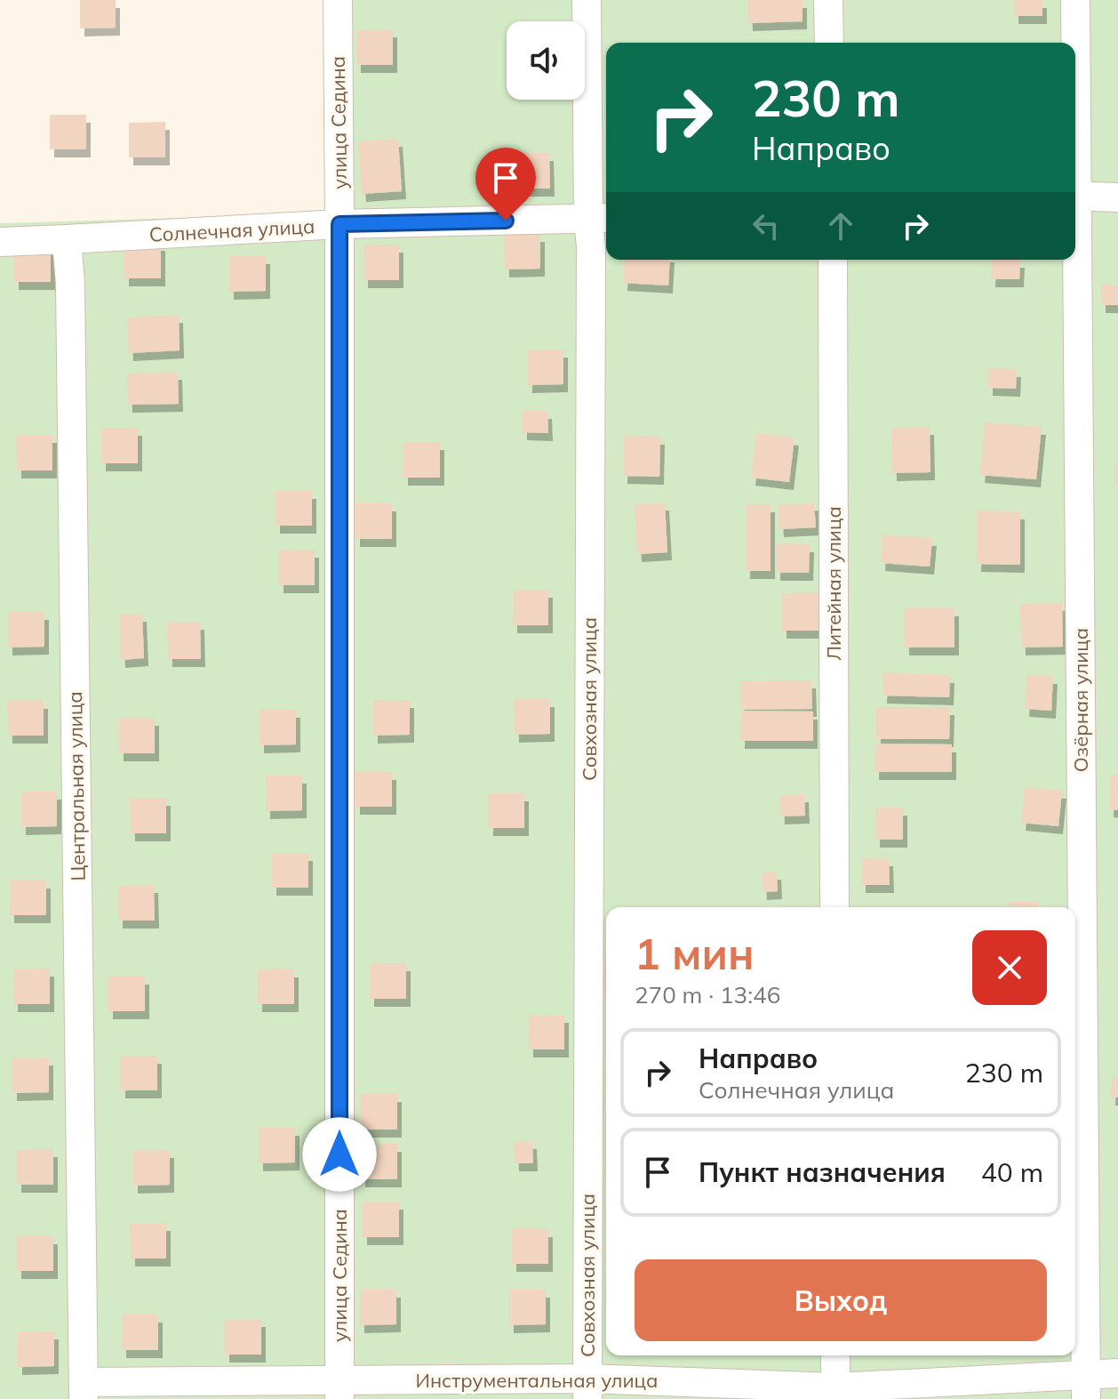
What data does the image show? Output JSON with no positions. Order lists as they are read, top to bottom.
{
  "streets": {
    "street": [
      "улица Седина",
      "Солнечная улица",
      "Литейная улица",
      "Совхозная улица",
      "Озёрная улица",
      "Центральная улица",
      "Инструментальная улица"
    ]
  },
  "crossings": [
    ["улица Седина", "Солнечная улица"],
    ["улица Седина", "Инструментальная улица"],
    ["Солнечная улица", "Совхозная улица"],
    ["Солнечная улица", "Центральная улица"],
    ["Совхозная улица", "Инструментальная улица"],
    ["Озёрная улица", "Инструментальная улица"],
    ["Центральная улица", "Инструментальная улица"]
  ],
  "page": {
    "turn": ["230 m", "Направо"],
    "heading": ["1 мин", "270 m · 13:46"],
    "list": [
      {
        "name": "Направо",
        "note": "Солнечная улица",
        "value": "230 m"
      },
      {
        "name": "Пункт назначения",
        "value": "40 m"
      }
    ],
    "buttons": "Выход"
  }
}
